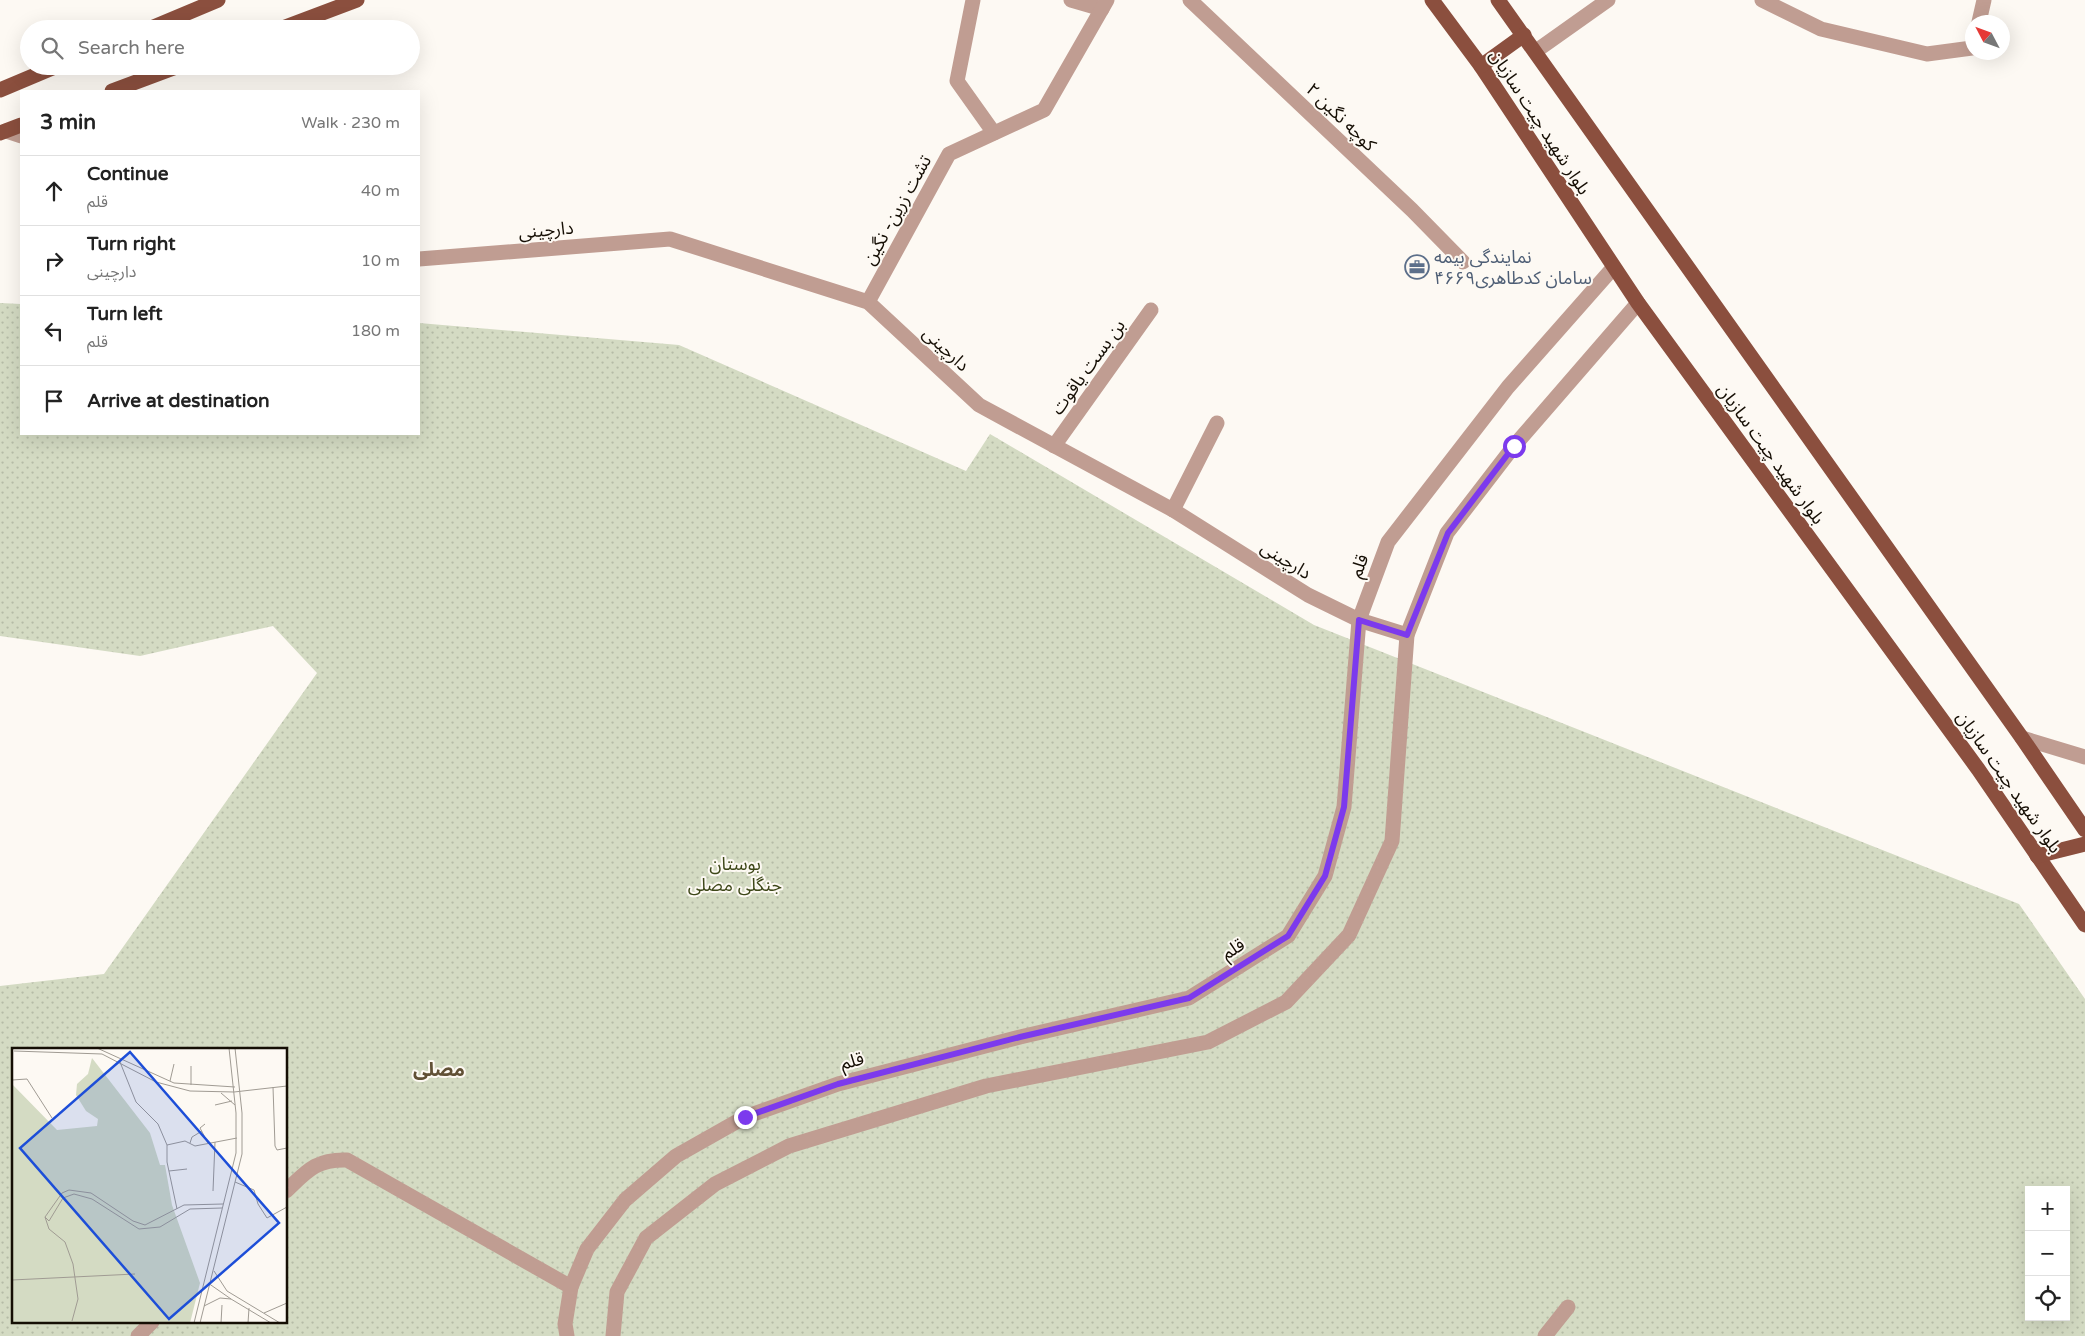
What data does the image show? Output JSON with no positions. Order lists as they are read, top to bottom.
{
  "streets": {
    "main road": ["بلوار شهید چیت سازیان"],
    "street": [
      "کوچه نگین ۲",
      "تشت زرین- نگین",
      "دارچینی",
      "بن بست یاقوت",
      "قلم"
    ]
  },
  "crossings": [
    ["بلوار شهید چیت سازیان", "قلم"],
    ["تشت زرین- نگین", "دارچینی"],
    ["دارچینی", "بن بست یاقوت"],
    ["دارچینی", "قلم"]
  ],
  "districts": ["مصلی"],
  "parks": ["بوستان جنگلی مصلی"],
  "places": {
    "office": ["نمایندگی بیمه سامان کدطاهری۴۶۶۹"]
  },
  "north": "top left",
  "page": {
    "search": "Search here",
    "heading": ["3 min", "Walk · 230 m"],
    "list": [
      ["Continue", "قلم", "40 m"],
      ["Turn right", "دارچینی", "10 m"],
      ["Turn left", "قلم", "180 m"],
      "Arrive at destination"
    ],
    "map_buttons": ["+", "−"]
  }
}
